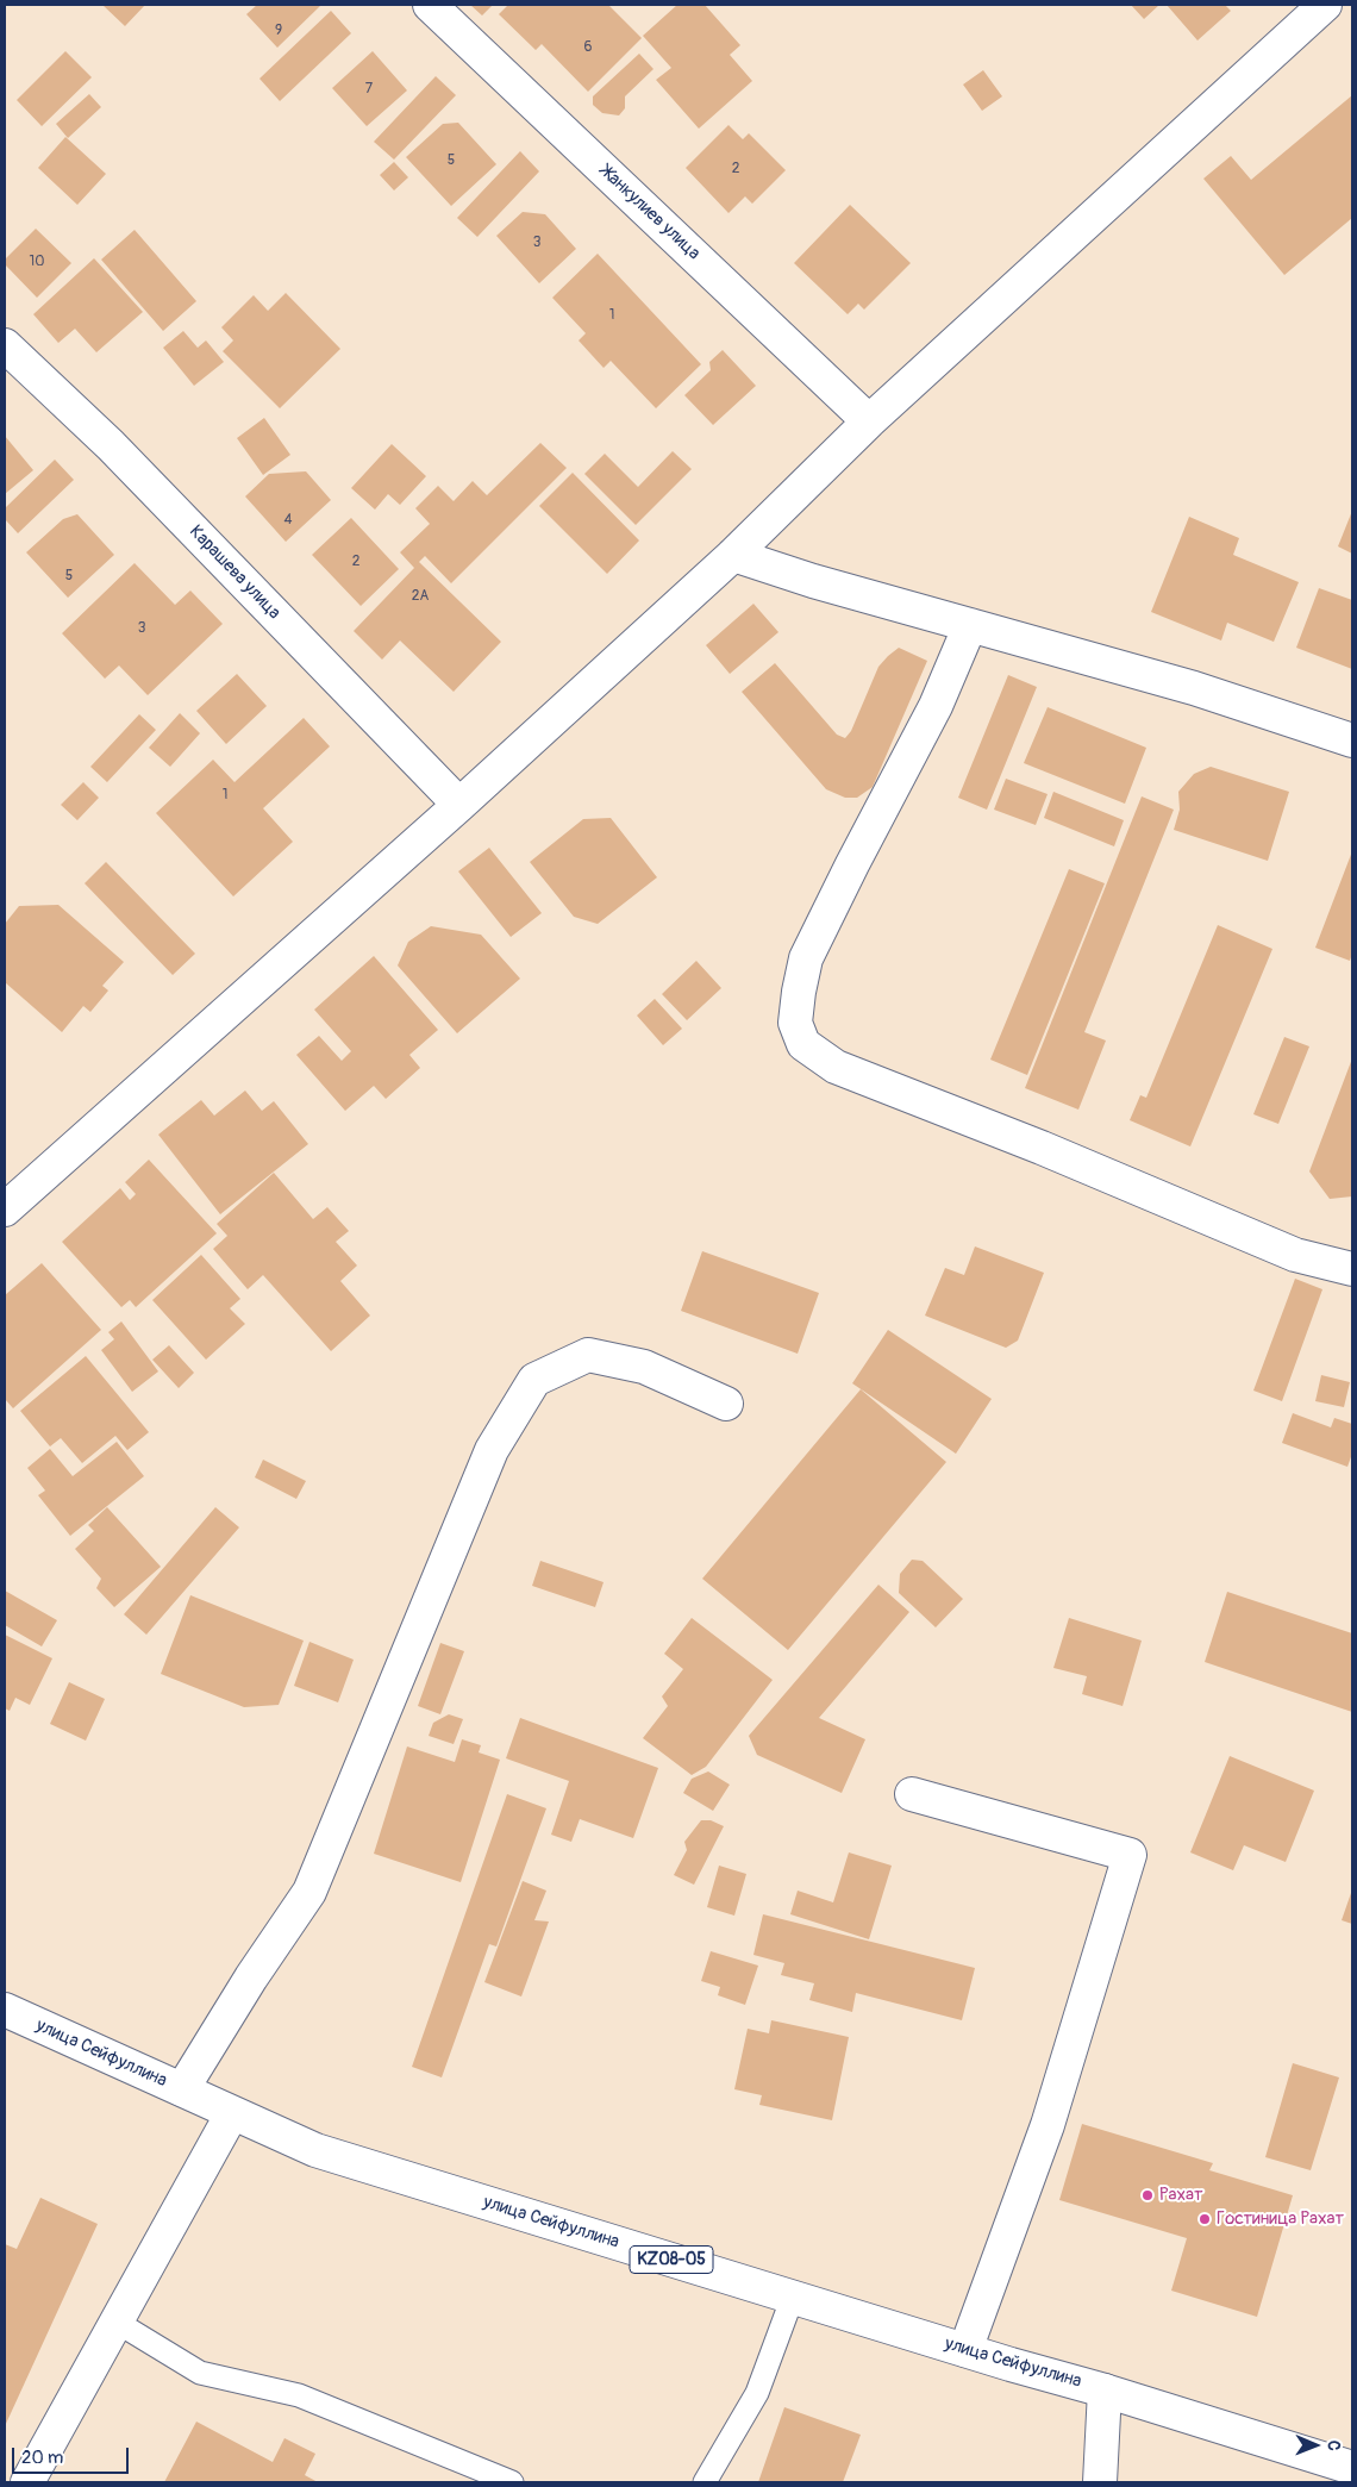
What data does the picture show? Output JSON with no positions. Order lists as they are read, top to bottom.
{
  "streets": {
    "street": [
      "Жанкулиев улица",
      "Карашева улица",
      "улица Сейфуллина",
      "KZ08-05"
    ]
  },
  "places": ["Рахат", "Гостиница Рахат"],
  "house_numbers": [
    "9",
    "6",
    "7",
    "5",
    "2",
    "3",
    "10",
    "1",
    "4",
    "2",
    "5",
    "2А",
    "3",
    "1"
  ],
  "scale_bar": "20 m",
  "north": "right"
}
